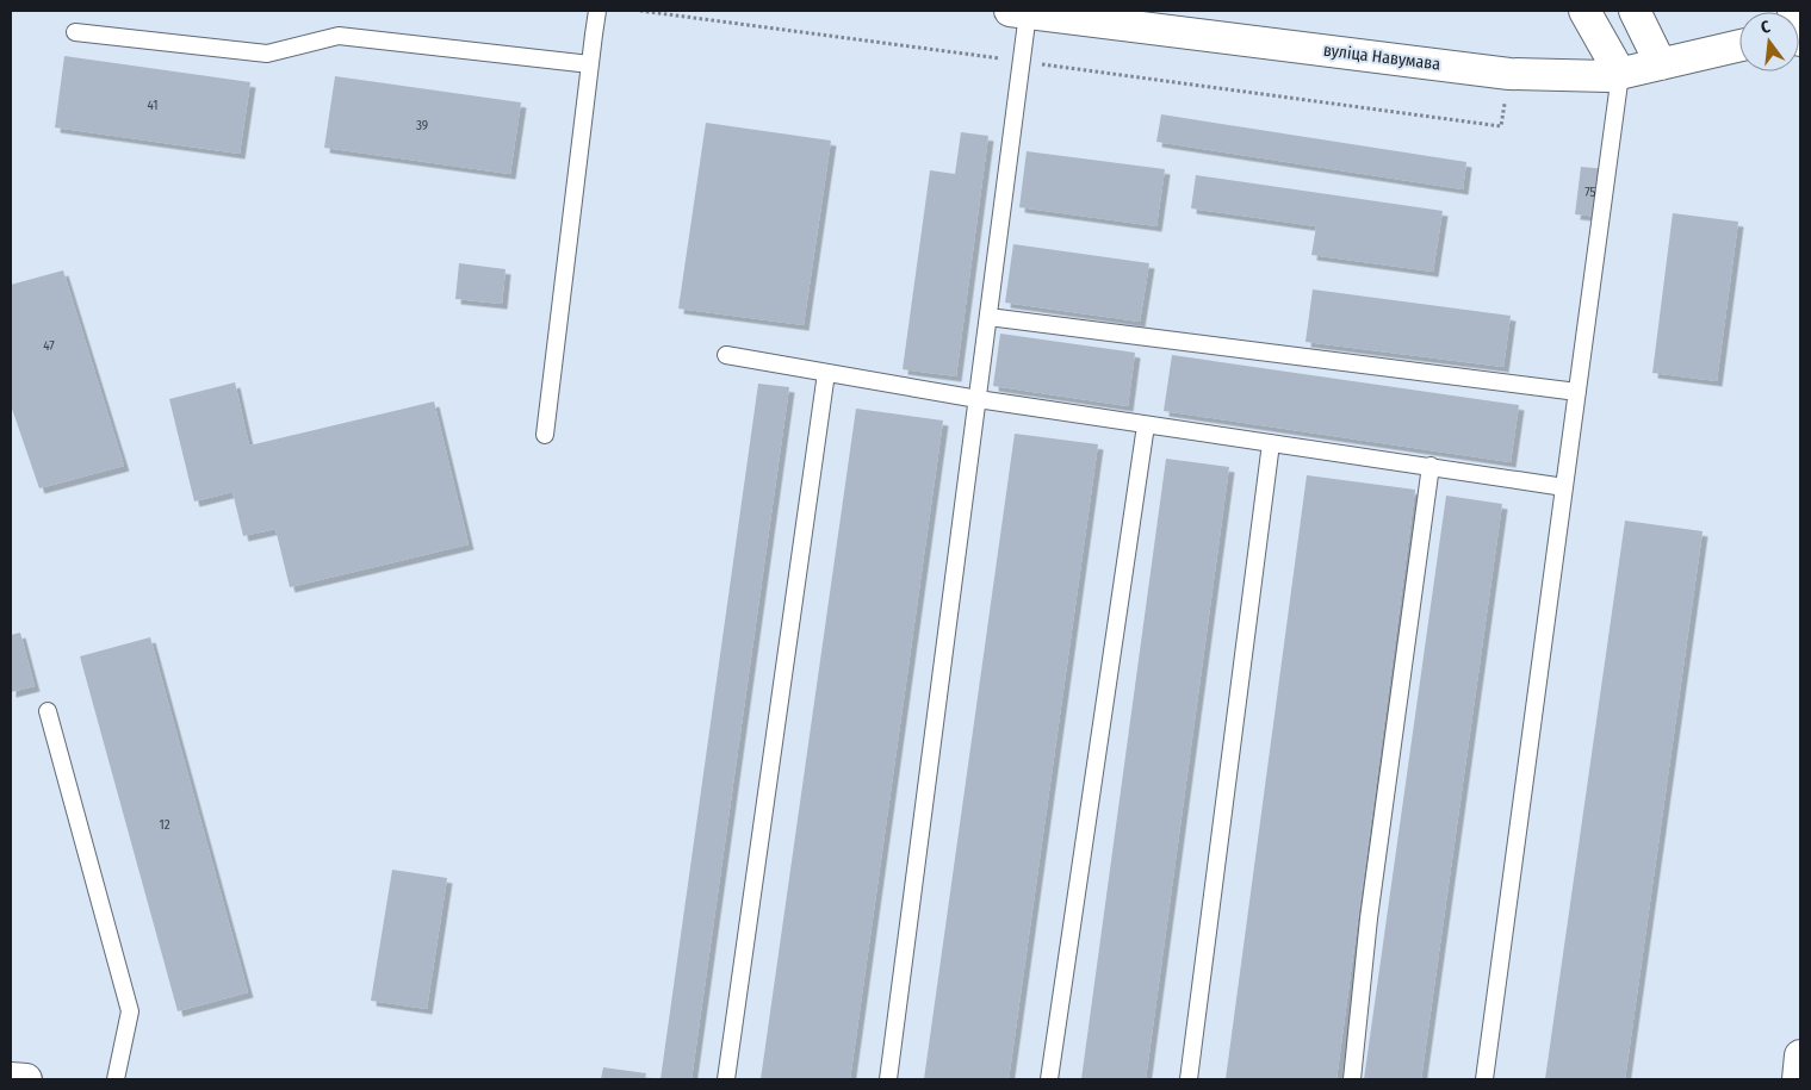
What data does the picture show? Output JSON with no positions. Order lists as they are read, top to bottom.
{
  "streets": {
    "street": ["вуліца Навумава"]
  },
  "house_numbers": [
    "41",
    "39",
    "75",
    "47",
    "12"
  ],
  "north": "top"
}
